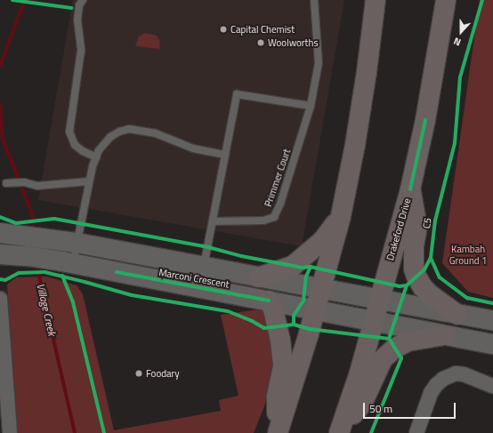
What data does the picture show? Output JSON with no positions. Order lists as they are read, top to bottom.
{
  "streets": {
    "highway": ["Drakeford Drive"],
    "street": ["Marconi Crescent"],
    "lane": ["Primmer Court"],
    "cycle path": ["C5"]
  },
  "crossings": [
    ["Drakeford Drive", "Marconi Crescent"]
  ],
  "water": ["Village Creek"],
  "parks": ["Kambah Ground 1"],
  "places": ["Capital Chemist", "Woolworths", "Foodary"],
  "scale_bar": "50 m",
  "north": "bottom"
}
